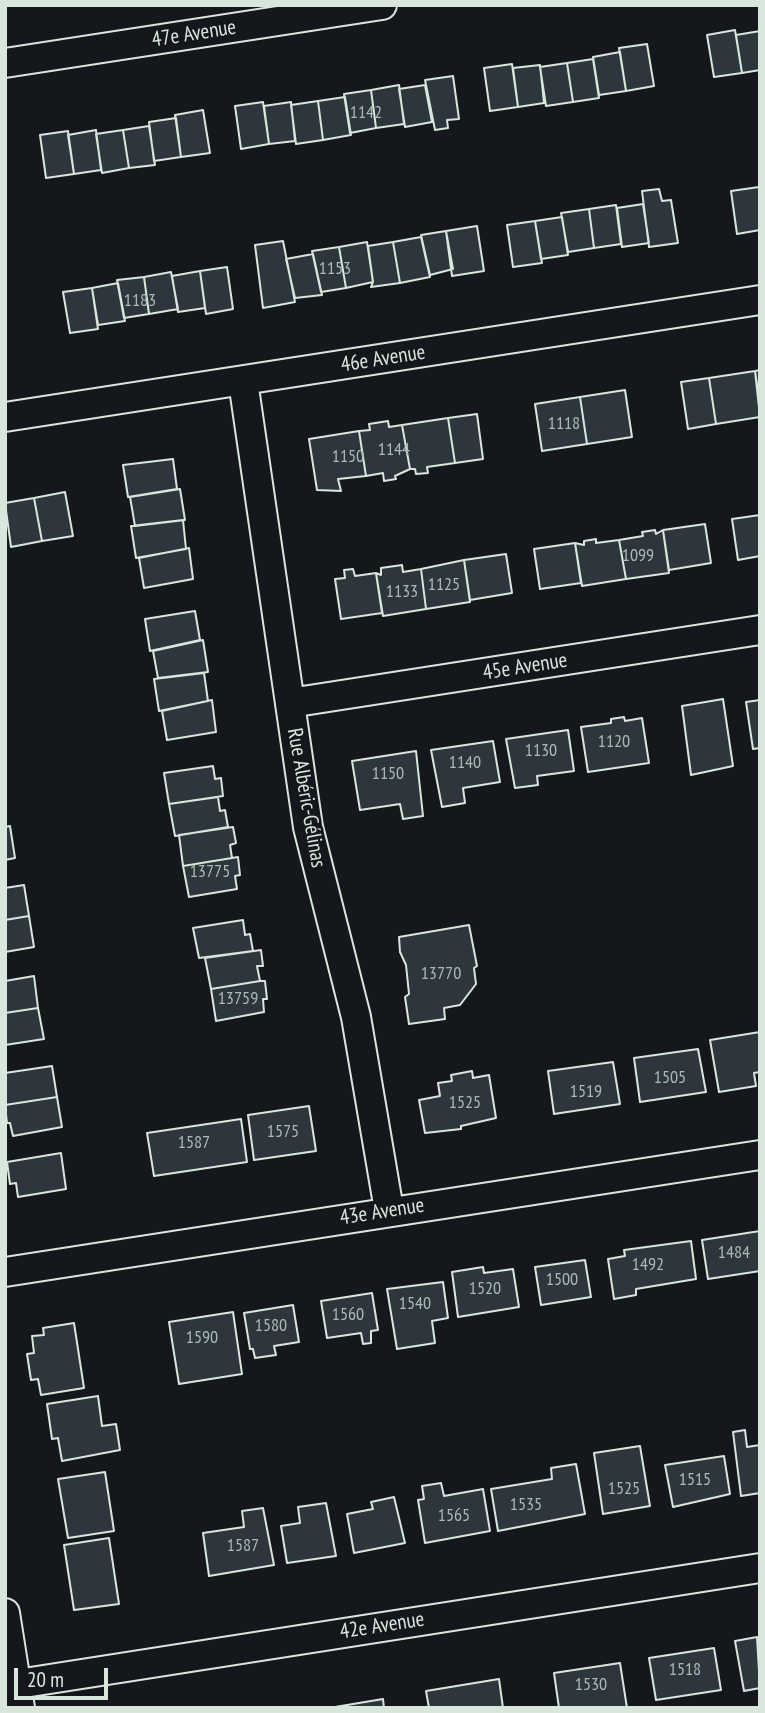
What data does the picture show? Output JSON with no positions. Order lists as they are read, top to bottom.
{
  "streets": {
    "street": [
      "47e Avenue",
      "46e Avenue",
      "45e Avenue",
      "Rue Albéric-Gélinas",
      "43e Avenue",
      "42e Avenue"
    ]
  },
  "crossings": [
    ["46e Avenue", "Rue Albéric-Gélinas"],
    ["45e Avenue", "Rue Albéric-Gélinas"],
    ["Rue Albéric-Gélinas", "43e Avenue"]
  ],
  "house_numbers": [
    "1142",
    "1153",
    "1183",
    "1118",
    "1144",
    "1150",
    "1099",
    "1125",
    "1133",
    "1120",
    "1130",
    "1140",
    "1150",
    "13775",
    "13770",
    "13759",
    "1505",
    "1519",
    "1525",
    "1575",
    "1587",
    "1484",
    "1492",
    "1500",
    "1520",
    "1540",
    "1560",
    "1580",
    "1590",
    "1515",
    "1525",
    "1535",
    "1565",
    "1587",
    "1518",
    "1530"
  ],
  "scale_bar": "20 m"
}
